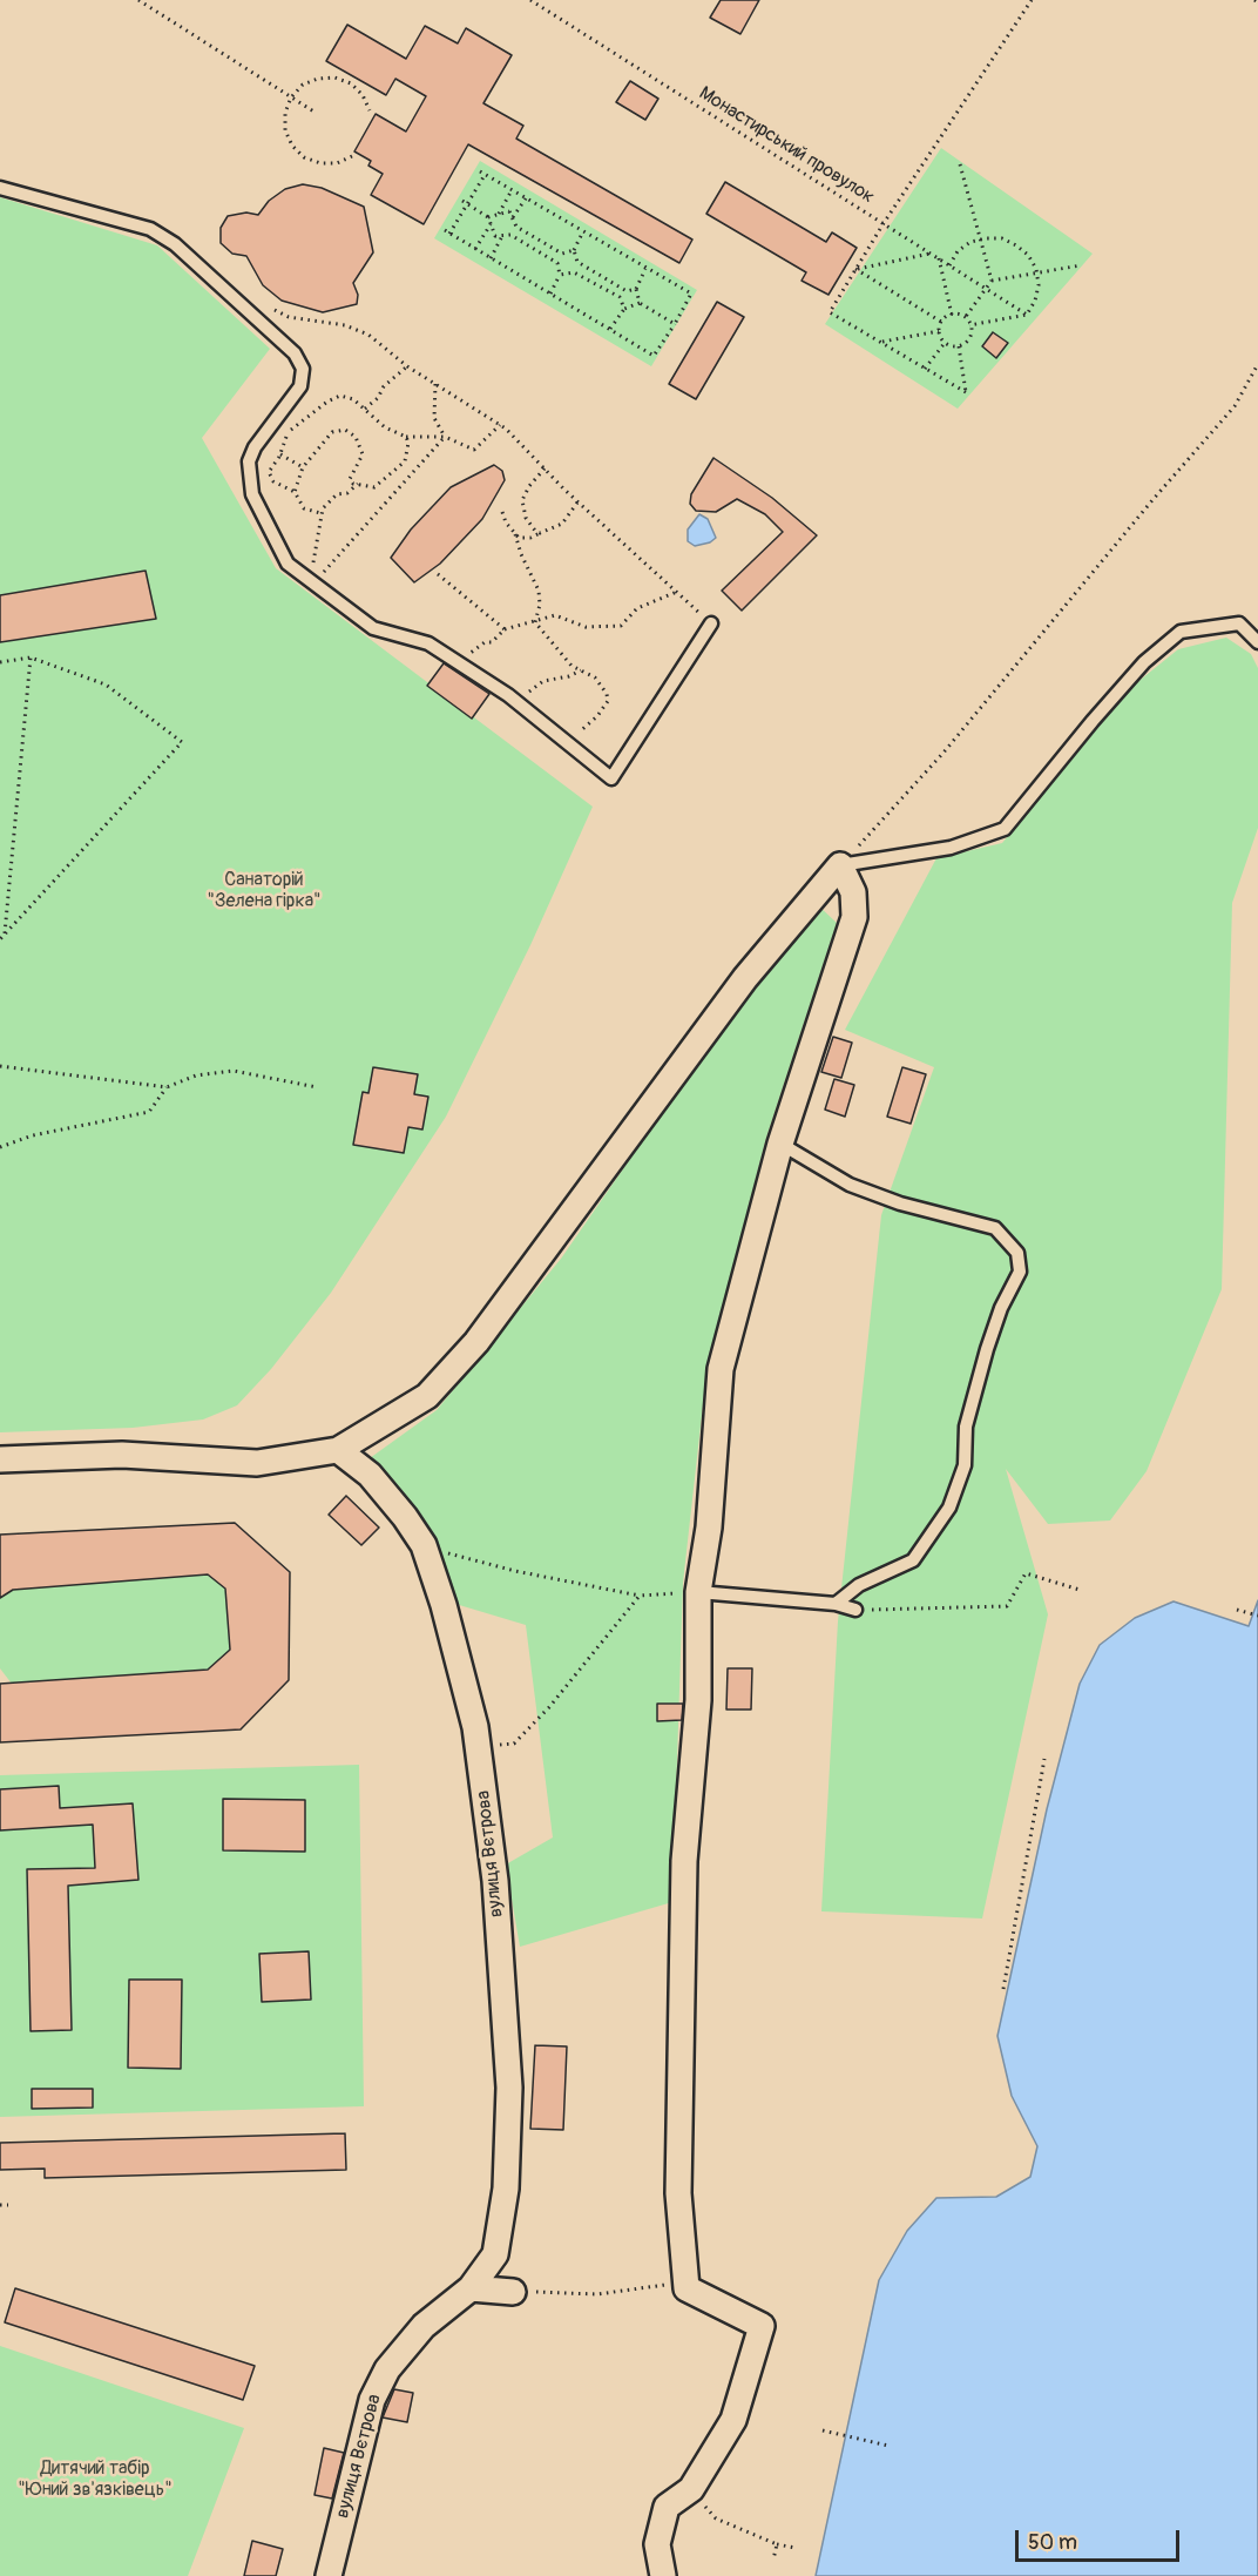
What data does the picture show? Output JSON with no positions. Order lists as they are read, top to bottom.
{
  "streets": {
    "street": ["вулиця Вєтрова"],
    "path": ["Монастирський провулок"]
  },
  "parks": ["Санаторій \"Зелена гірка\"", "Дитячий табір \"Юний зв'язківець\""],
  "scale_bar": "50 m"
}
